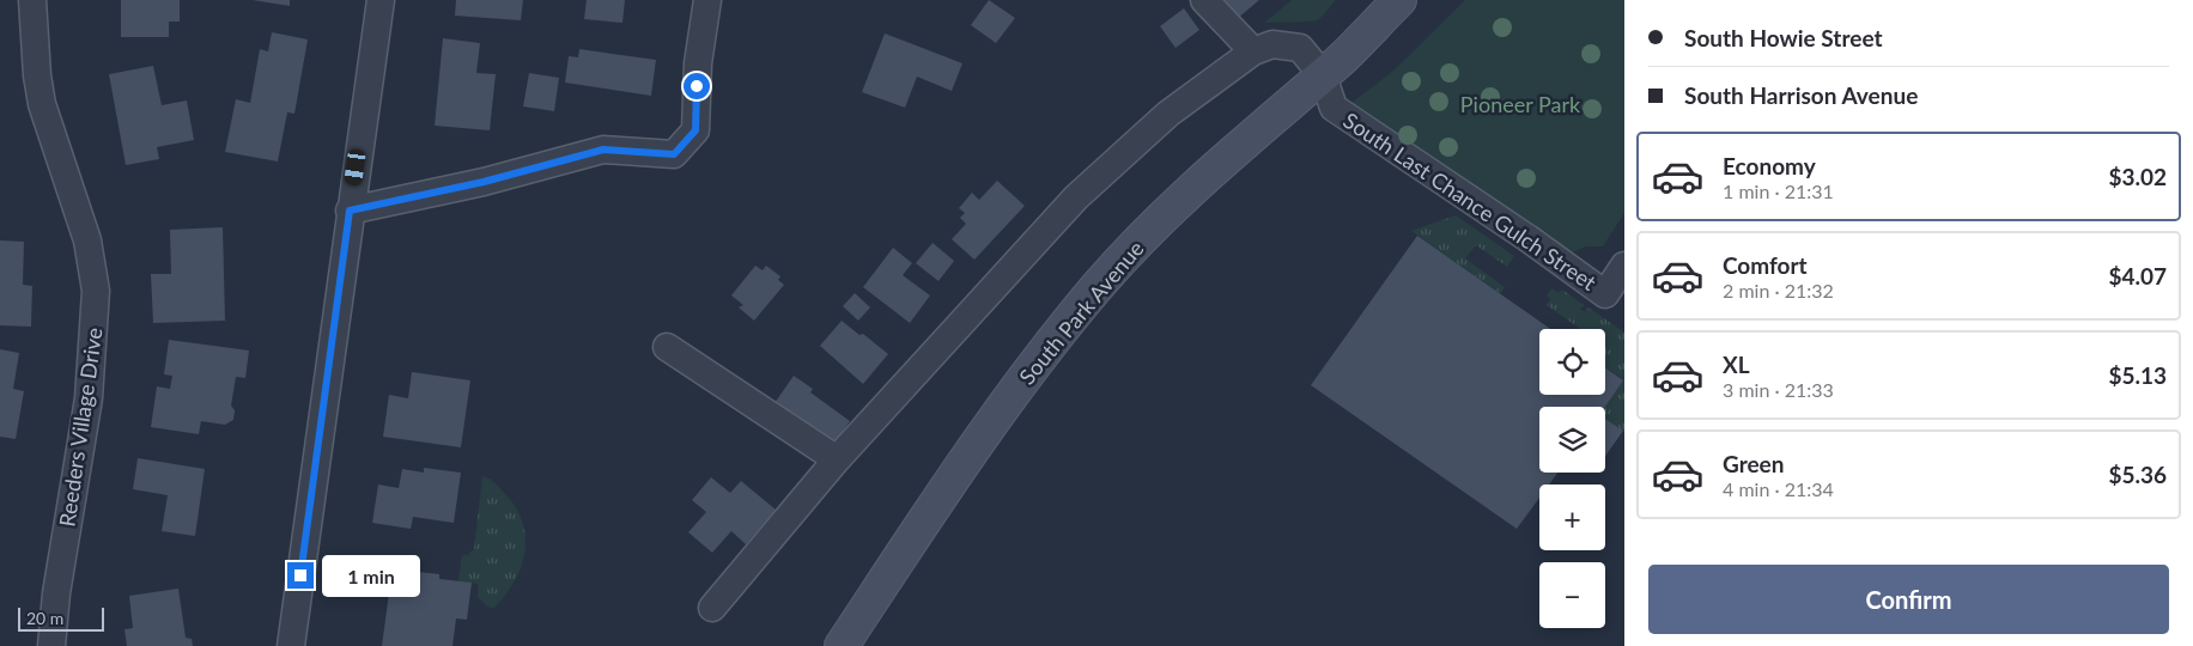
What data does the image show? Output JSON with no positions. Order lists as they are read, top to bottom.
{
  "streets": {
    "street": ["South Last Chance Gulch Street", "South Park Avenue", "Reeders Village Drive"]
  },
  "crossings": [
    ["South Last Chance Gulch Street", "South Park Avenue"]
  ],
  "parks": ["Pioneer Park"],
  "scale_bar": "20 m",
  "page": {
    "banner": ["South Howie Street", "South Harrison Avenue"],
    "list": [
      {
        "name": "Economy",
        "note": "1 min · 21:31",
        "value": "$3.02"
      },
      {
        "name": "Comfort",
        "note": "2 min · 21:32",
        "value": "$4.07"
      },
      {
        "name": "XL",
        "note": "3 min · 21:33",
        "value": "$5.13"
      },
      {
        "name": "Green",
        "note": "4 min · 21:34",
        "value": "$5.36"
      }
    ],
    "map_buttons": ["+", "−"],
    "buttons": "Confirm",
    "bubble": "1 min",
    "scale": "20 m"
  }
}
